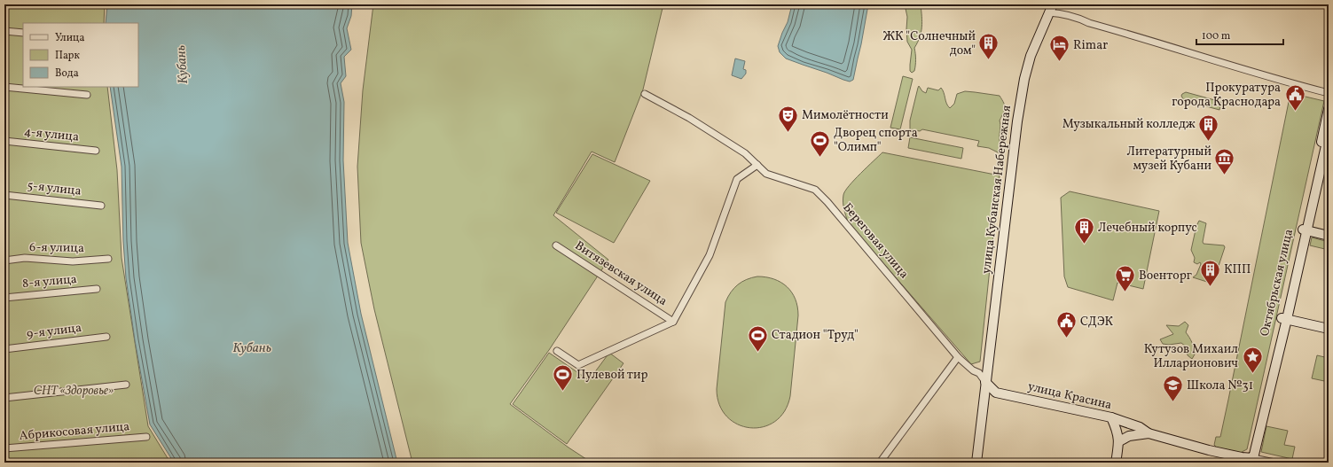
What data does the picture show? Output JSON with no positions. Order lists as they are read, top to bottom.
{
  "streets": {
    "main road": ["улица Кубанская Набережная", "Октябрьская улица", "улица Красина"],
    "street": [
      "4-я улица",
      "5-я улица",
      "Береговая улица",
      "6-я улица",
      "Витязевская улица",
      "8-я улица",
      "9-я улица",
      "Абрикосовая улица"
    ]
  },
  "crossings": [
    ["улица Кубанская Набережная", "Береговая улица"],
    ["улица Кубанская Набережная", "улица Красина"],
    ["Береговая улица", "улица Красина"],
    ["Октябрьская улица", "улица Красина"]
  ],
  "water": ["Кубань"],
  "parks": ["СНТ «Здоровье»"],
  "places": {
    "building": [
      "ЖК \"Солнечный дом\"",
      "Музыкальный колледж",
      "Лечебный корпус",
      "КПП"
    ],
    "hotel": ["Rimar"],
    "public building": ["Прокуратура города Краснодара", "СДЭК"],
    "theatre": ["Мимолётности"],
    "sports": ["Дворец спорта \"Олимп\"", "Стадион \"Труд\"", "Пулевой тир"],
    "museum": ["Литературный музей Кубани"],
    "supermarket": ["Военторг"],
    "place": ["Кутузов Михаил Илларионович"],
    "school or university": ["Школа №31"]
  },
  "legend": ["Улица", "Парк", "Вода"],
  "scale_bar": "100 m"
}
